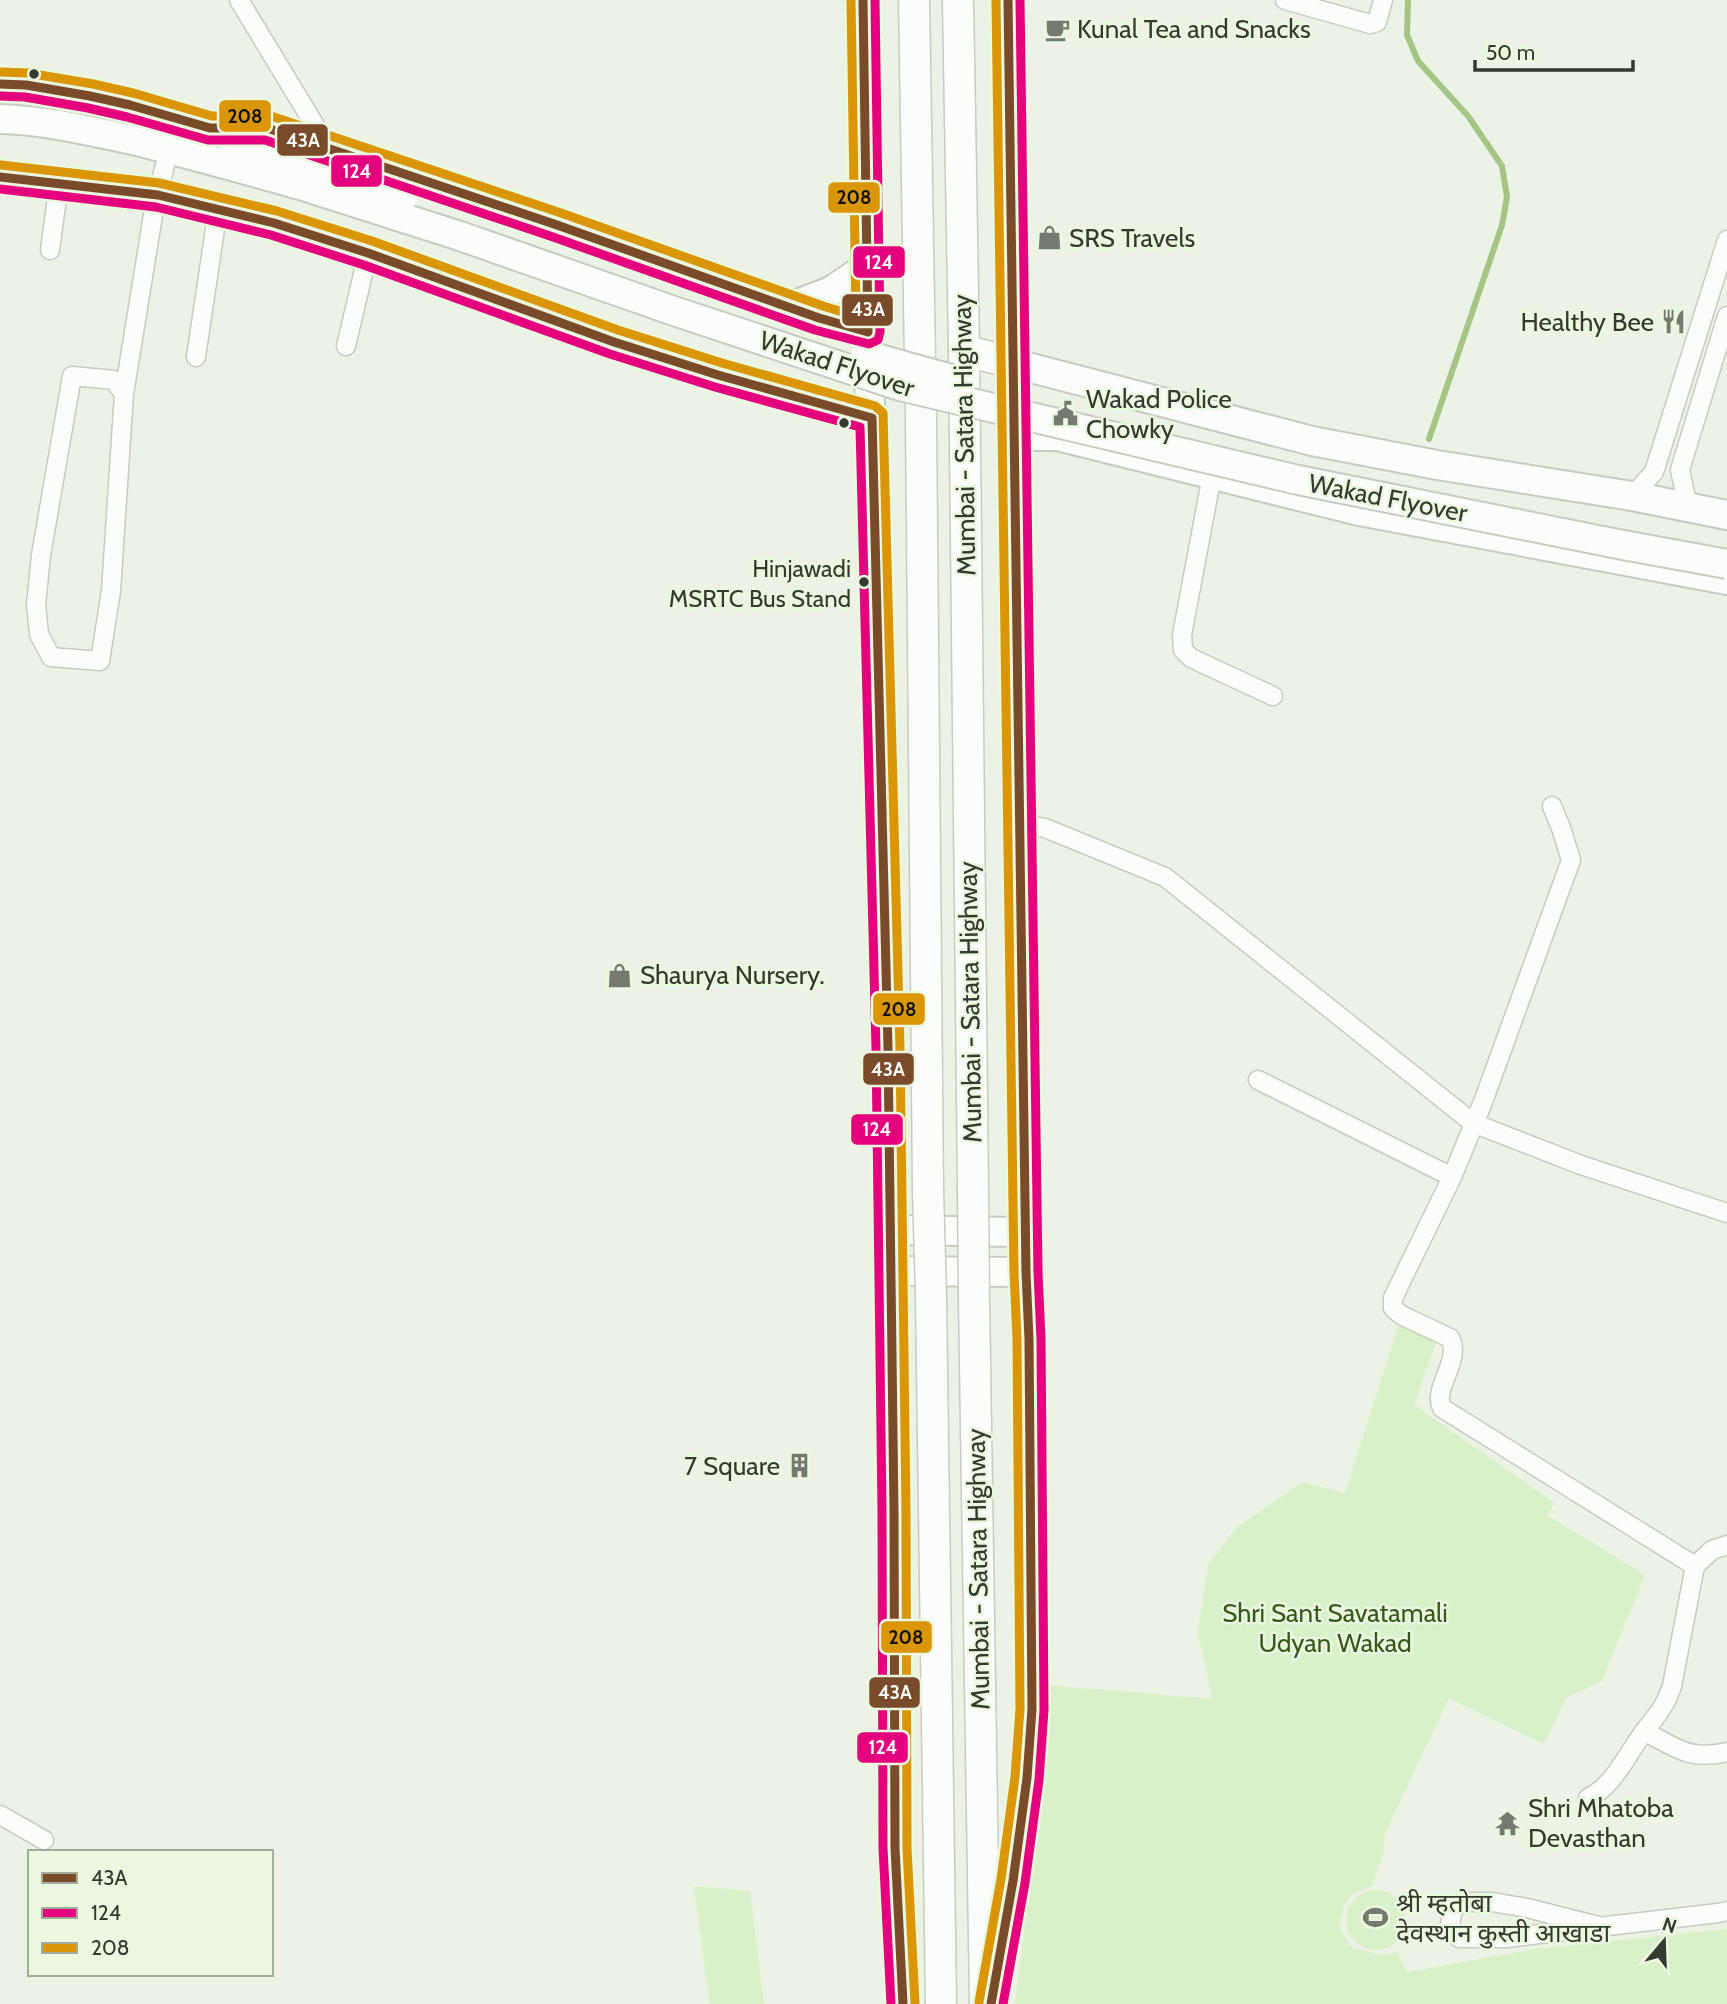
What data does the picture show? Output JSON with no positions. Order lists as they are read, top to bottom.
{
  "streets": {
    "highway": ["Mumbai - Satara Highway"],
    "main road": ["Wakad Flyover"]
  },
  "parks": ["Shri Sant Savatamali Udyan Wakad"],
  "places": {
    "cafe": ["Kunal Tea and Snacks"],
    "shop": ["SRS Travels", "Shaurya Nursery."],
    "restaurant": ["Healthy Bee"],
    "public building": ["Wakad Police Chowky"],
    "other": ["Hinjawadi MSRTC Bus Stand"],
    "building": ["7 Square"],
    "temple": ["Shri Mhatoba Devasthan"],
    "sports": ["श्री म्हतोबा देवस्थान कुस्ती आखाडा"]
  },
  "lines": ["transit line 43A", "transit line 124", "transit line 208"],
  "legend": ["43A", "124", "208"],
  "scale_bar": "50 m",
  "north": "top"
}
